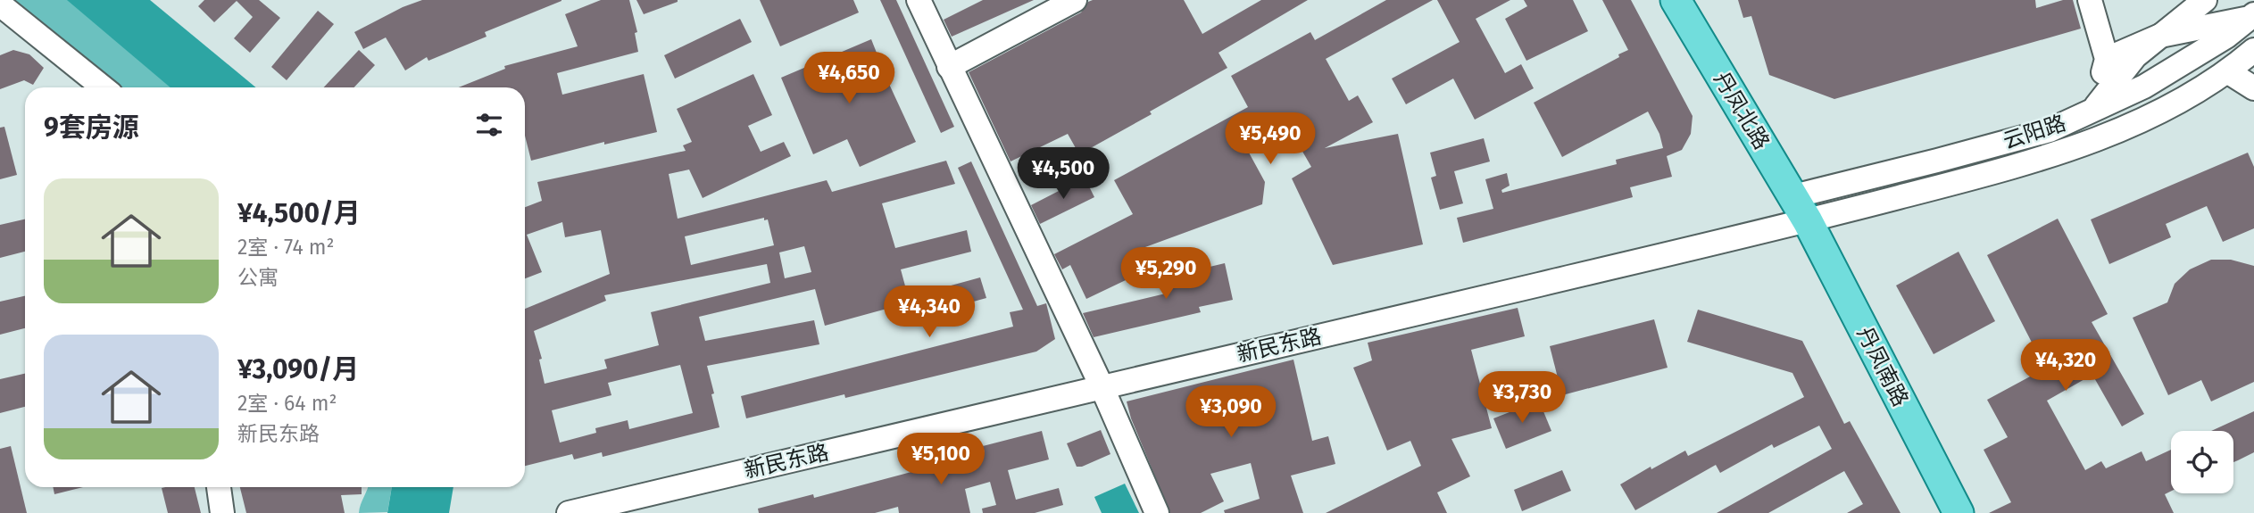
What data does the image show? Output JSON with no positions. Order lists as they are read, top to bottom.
{
  "streets": {
    "main road": ["丹凤北路", "丹凤南路"],
    "street": ["云阳路", "新民东路"]
  },
  "crossings": [
    ["丹凤北路", "云阳路"],
    ["丹凤北路", "新民东路"],
    ["丹凤北路", "丹凤南路"],
    ["云阳路", "新民东路"],
    ["云阳路", "丹凤南路"],
    ["新民东路", "丹凤南路"]
  ],
  "page": {
    "price": [
      "¥4,650",
      "¥5,490",
      "¥4,500",
      "¥5,290",
      "¥4,340",
      "¥4,320",
      "¥3,730",
      "¥3,090",
      "¥5,100"
    ],
    "heading": "9套房源",
    "list": [
      {
        "name": "¥4,500/月",
        "note": "2室 · 74 m² · 公寓"
      },
      {
        "name": "¥3,090/月",
        "note": "2室 · 64 m² · 新民东路"
      }
    ]
  }
}
